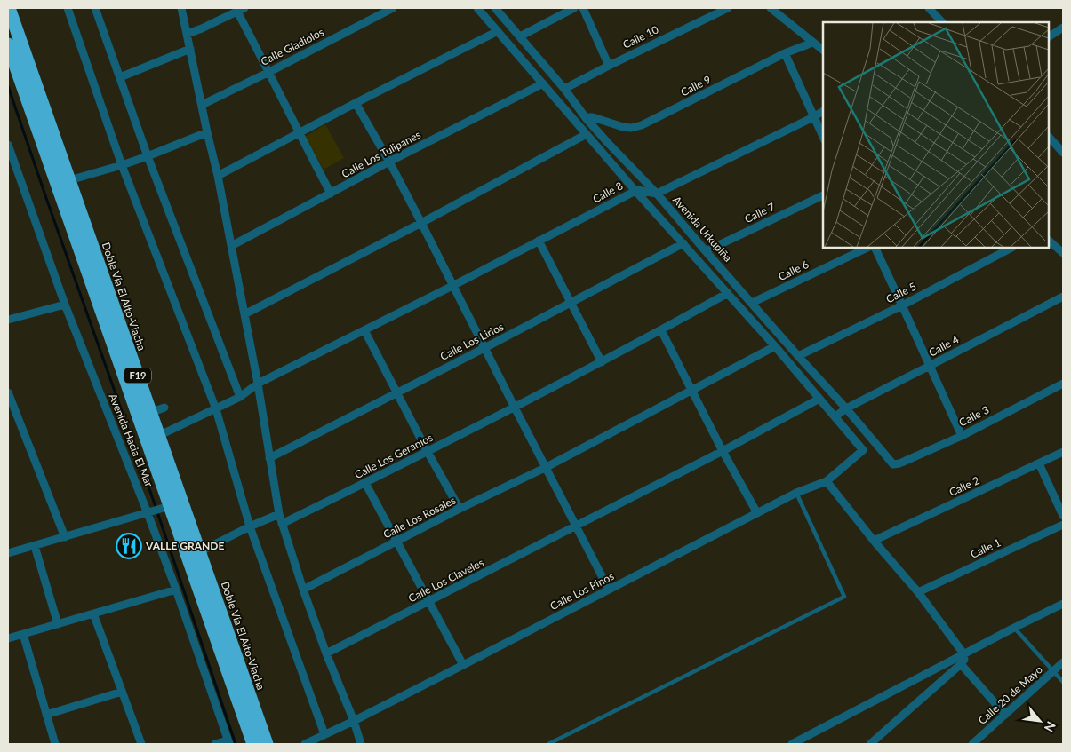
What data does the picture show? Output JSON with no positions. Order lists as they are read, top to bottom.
{
  "streets": {
    "highway": ["Doble Vía El Alto-Viacha", "F19"],
    "street": [
      "Calle 10",
      "Calle Gladiolos",
      "Calle 9",
      "Calle Los Tulipanes",
      "Calle 8",
      "Calle 7",
      "Avenida Urkupiña",
      "Calle 6",
      "Calle 5",
      "Calle Los Lirios",
      "Calle 4",
      "Calle 3",
      "Avenida Hacia El Mar",
      "Calle Los Geranios",
      "Calle 2",
      "Calle Los Rosales",
      "Calle 1",
      "Calle Los Claveles",
      "Calle Los Pinos",
      "Calle 20 de Mayo"
    ]
  },
  "crossings": [
    ["Calle 10", "Avenida Urkupiña"],
    ["Calle 9", "Avenida Urkupiña"],
    ["Calle 8", "Avenida Urkupiña"],
    ["Calle 8", "Doble Vía El Alto-Viacha"],
    ["Calle 7", "Avenida Urkupiña"],
    ["Avenida Urkupiña", "Calle 6"],
    ["Avenida Urkupiña", "Calle 5"],
    ["Avenida Urkupiña", "Calle 4"],
    ["Avenida Urkupiña", "Calle 3"],
    ["Calle 4", "Calle Los Pinos"]
  ],
  "places": {
    "restaurant": ["VALLE GRANDE"]
  },
  "north": "bottom right"
}
